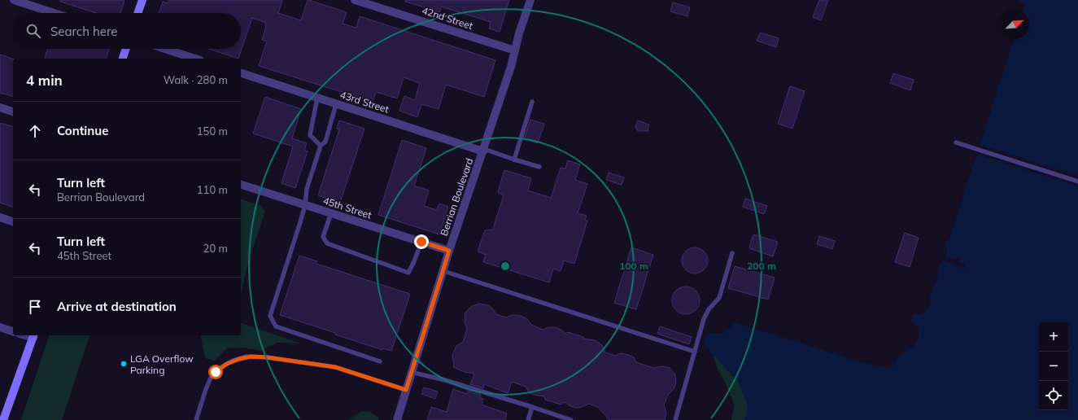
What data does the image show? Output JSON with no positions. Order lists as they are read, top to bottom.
{
  "streets": {
    "street": [
      "42nd Street",
      "43rd Street",
      "Berrian Boulevard",
      "45th Street"
    ]
  },
  "crossings": [
    ["42nd Street", "Berrian Boulevard"],
    ["43rd Street", "Berrian Boulevard"],
    ["Berrian Boulevard", "45th Street"]
  ],
  "places": ["LGA Overflow Parking"],
  "north": "top right",
  "page": {
    "search": "Search here",
    "heading": ["4 min", "Walk · 280 m"],
    "list": [
      ["Continue", "150 m"],
      ["Turn left", "Berrian Boulevard", "110 m"],
      ["Turn left", "45th Street", "20 m"],
      "Arrive at destination"
    ],
    "map_buttons": ["+", "−"]
  },
  "rings": ["100 m", "200 m"]
}
